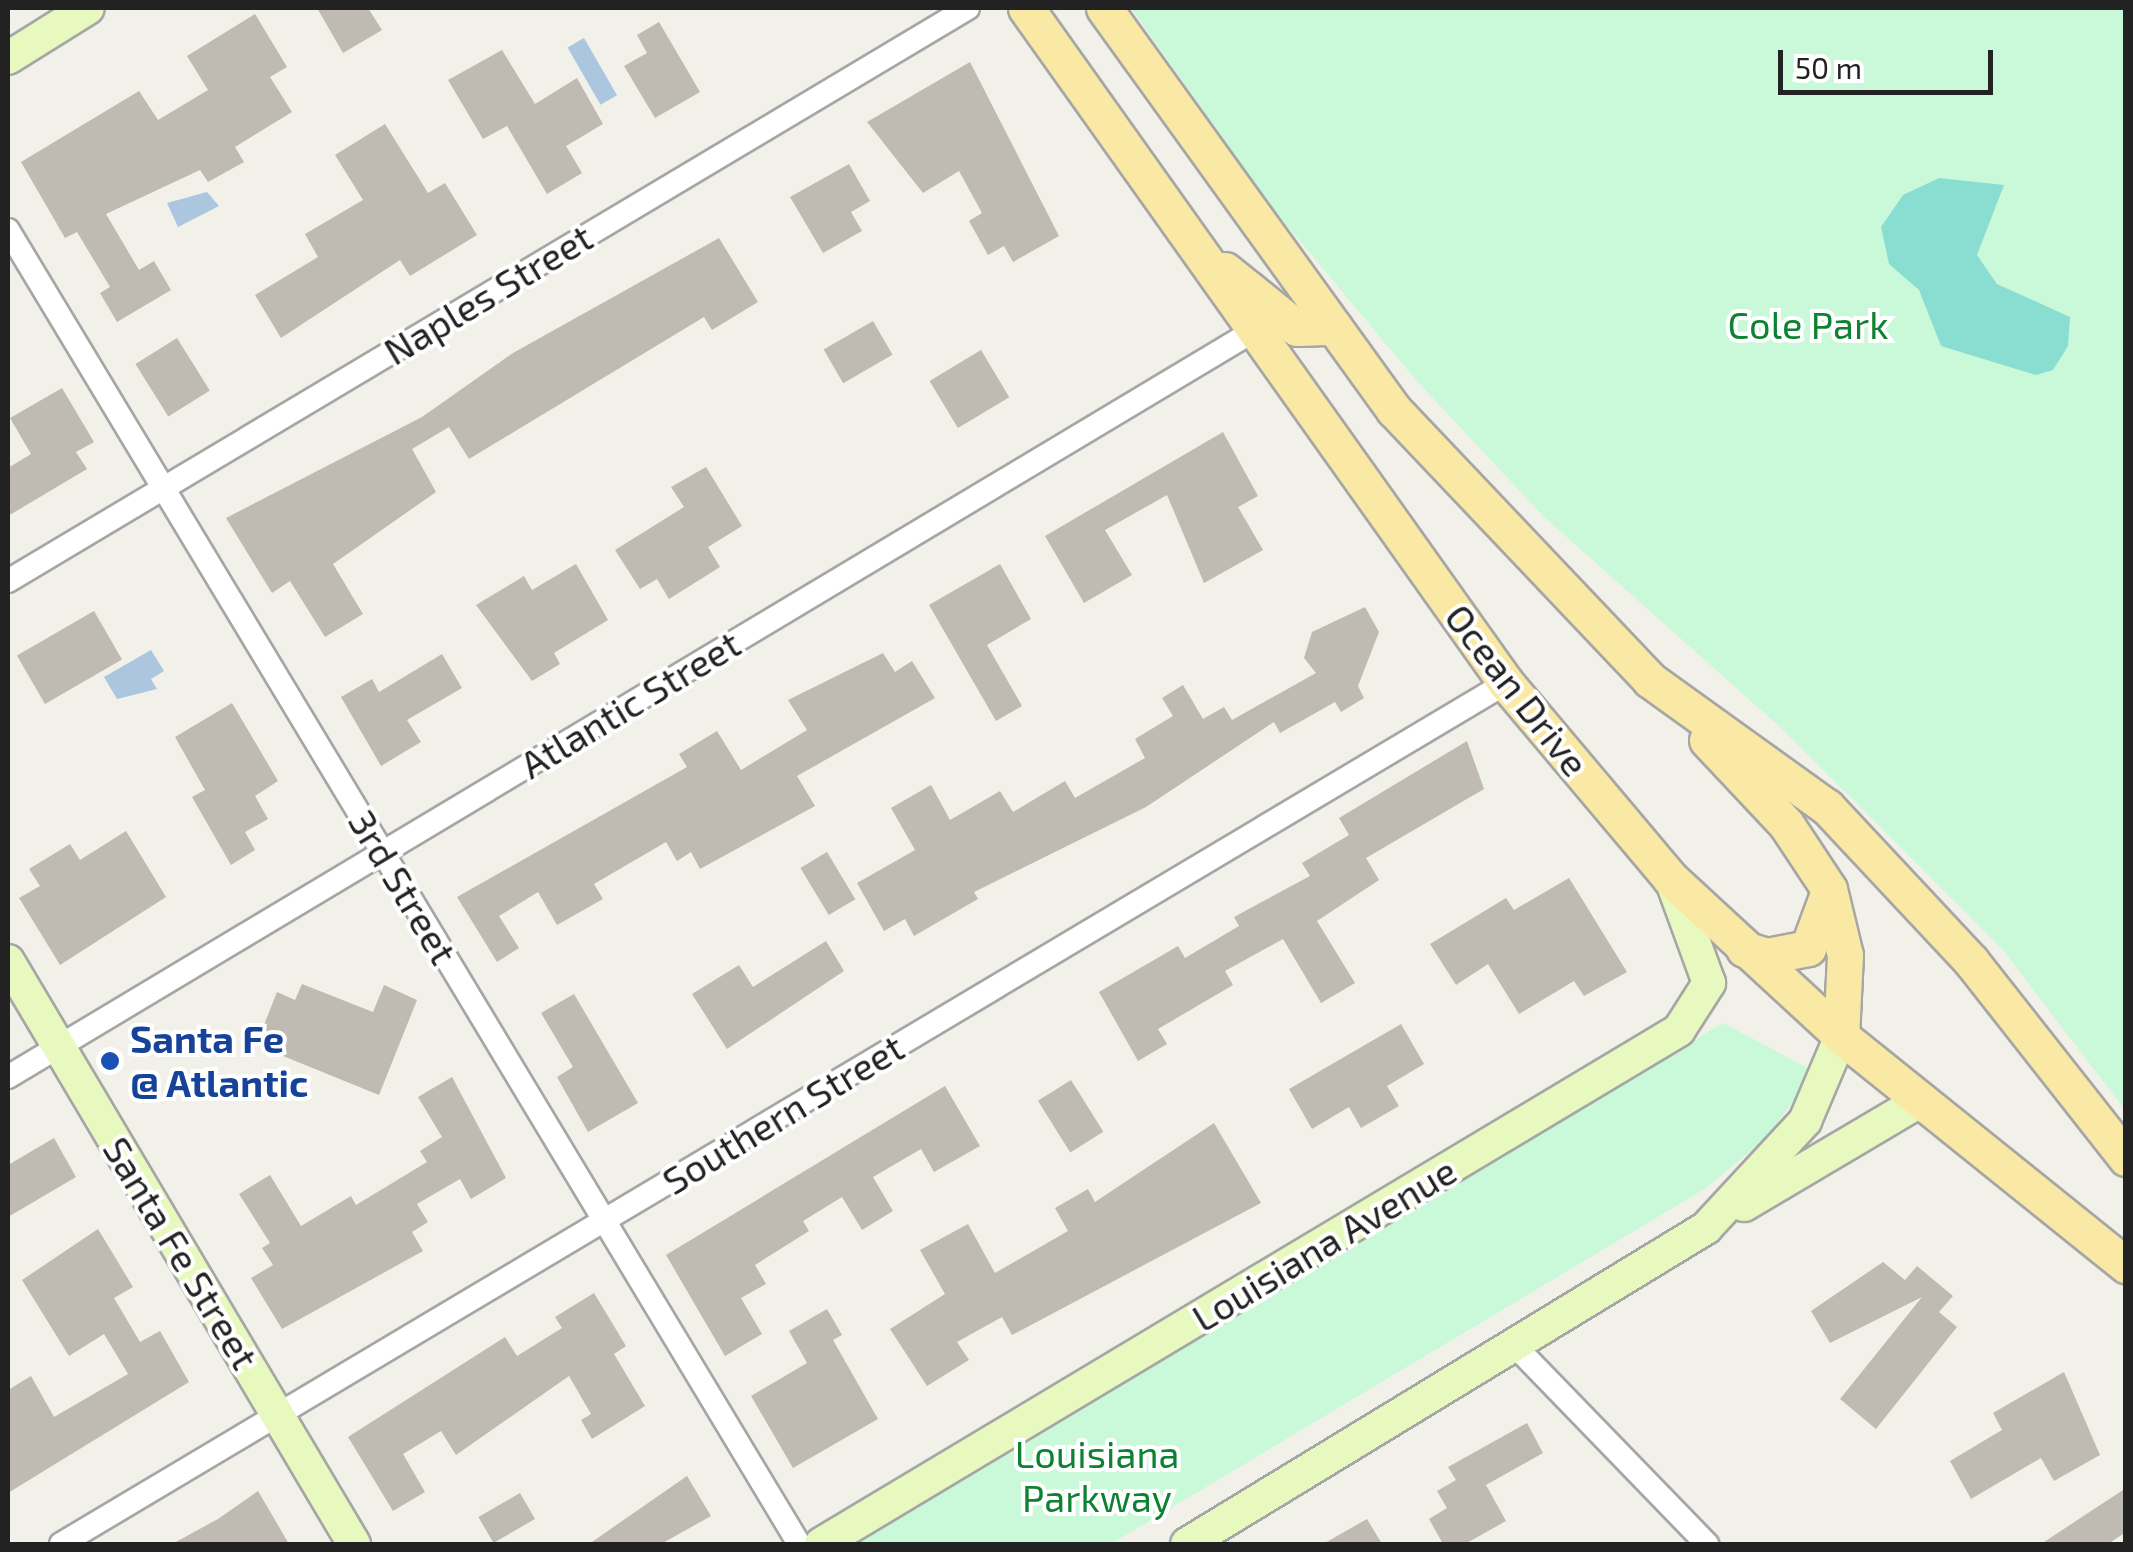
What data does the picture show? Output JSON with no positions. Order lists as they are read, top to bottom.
{
  "streets": {
    "main road": ["Ocean Drive", "Louisiana Avenue", "Santa Fe Street"],
    "street": [
      "Naples Street",
      "Atlantic Street",
      "3rd Street",
      "Southern Street"
    ]
  },
  "crossings": [
    ["Naples Street", "3rd Street"],
    ["Ocean Drive", "Atlantic Street"],
    ["Ocean Drive", "Southern Street"],
    ["Ocean Drive", "Louisiana Avenue"],
    ["Atlantic Street", "3rd Street"],
    ["Atlantic Street", "Santa Fe Street"],
    ["3rd Street", "Southern Street"],
    ["Southern Street", "Santa Fe Street"]
  ],
  "parks": ["Cole Park", "Louisiana Parkway"],
  "places": ["Santa Fe @ Atlantic"],
  "scale_bar": "50 m"
}
